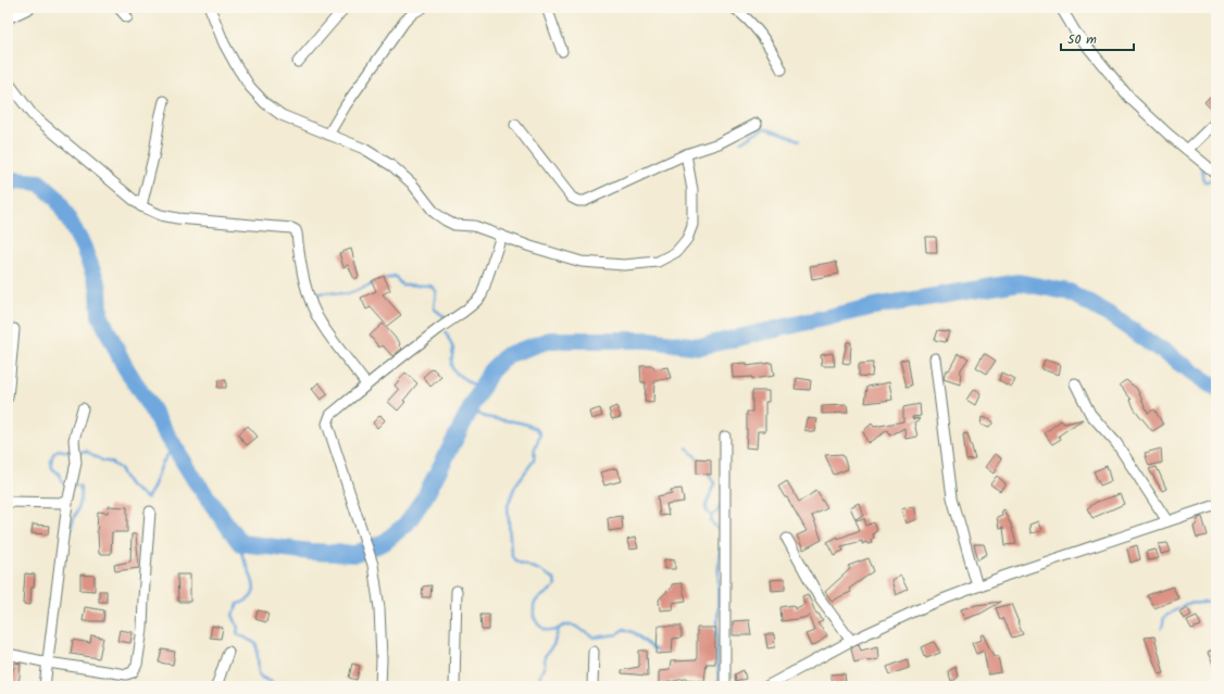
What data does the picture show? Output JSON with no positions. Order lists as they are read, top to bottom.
{
  "scale_bar": "50 m"
}
